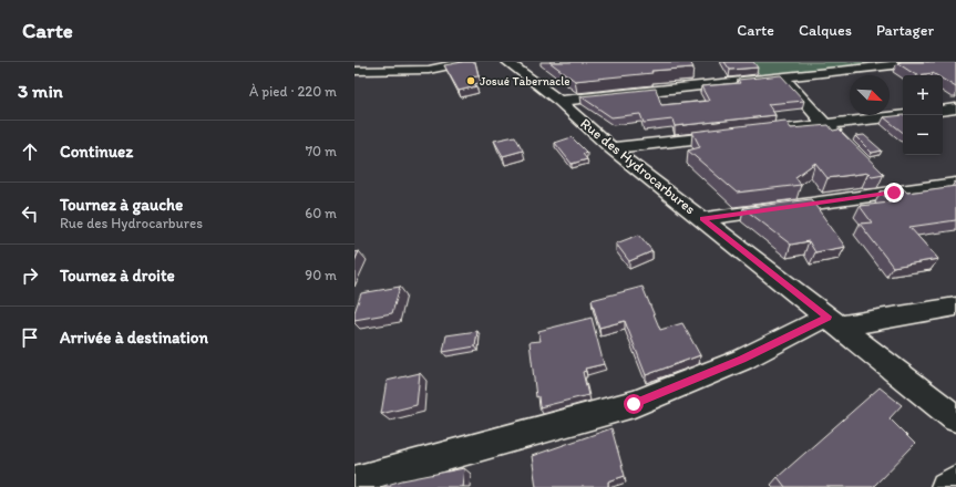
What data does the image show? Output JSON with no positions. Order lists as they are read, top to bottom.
{
  "streets": {
    "street": ["Rue des Hydrocarbures"]
  },
  "places": ["Josué Tabernacle"],
  "north": "bottom right",
  "page": {
    "header": "Carte",
    "nav": ["Carte", "Calques", "Partager"],
    "heading": ["3 min", "À pied · 220 m"],
    "map_buttons": ["+", "−"],
    "list": [
      ["Continuez", "70 m"],
      ["Tournez à gauche", "Rue des Hydrocarbures", "60 m"],
      ["Tournez à droite", "90 m"],
      "Arrivée à destination"
    ]
  }
}
